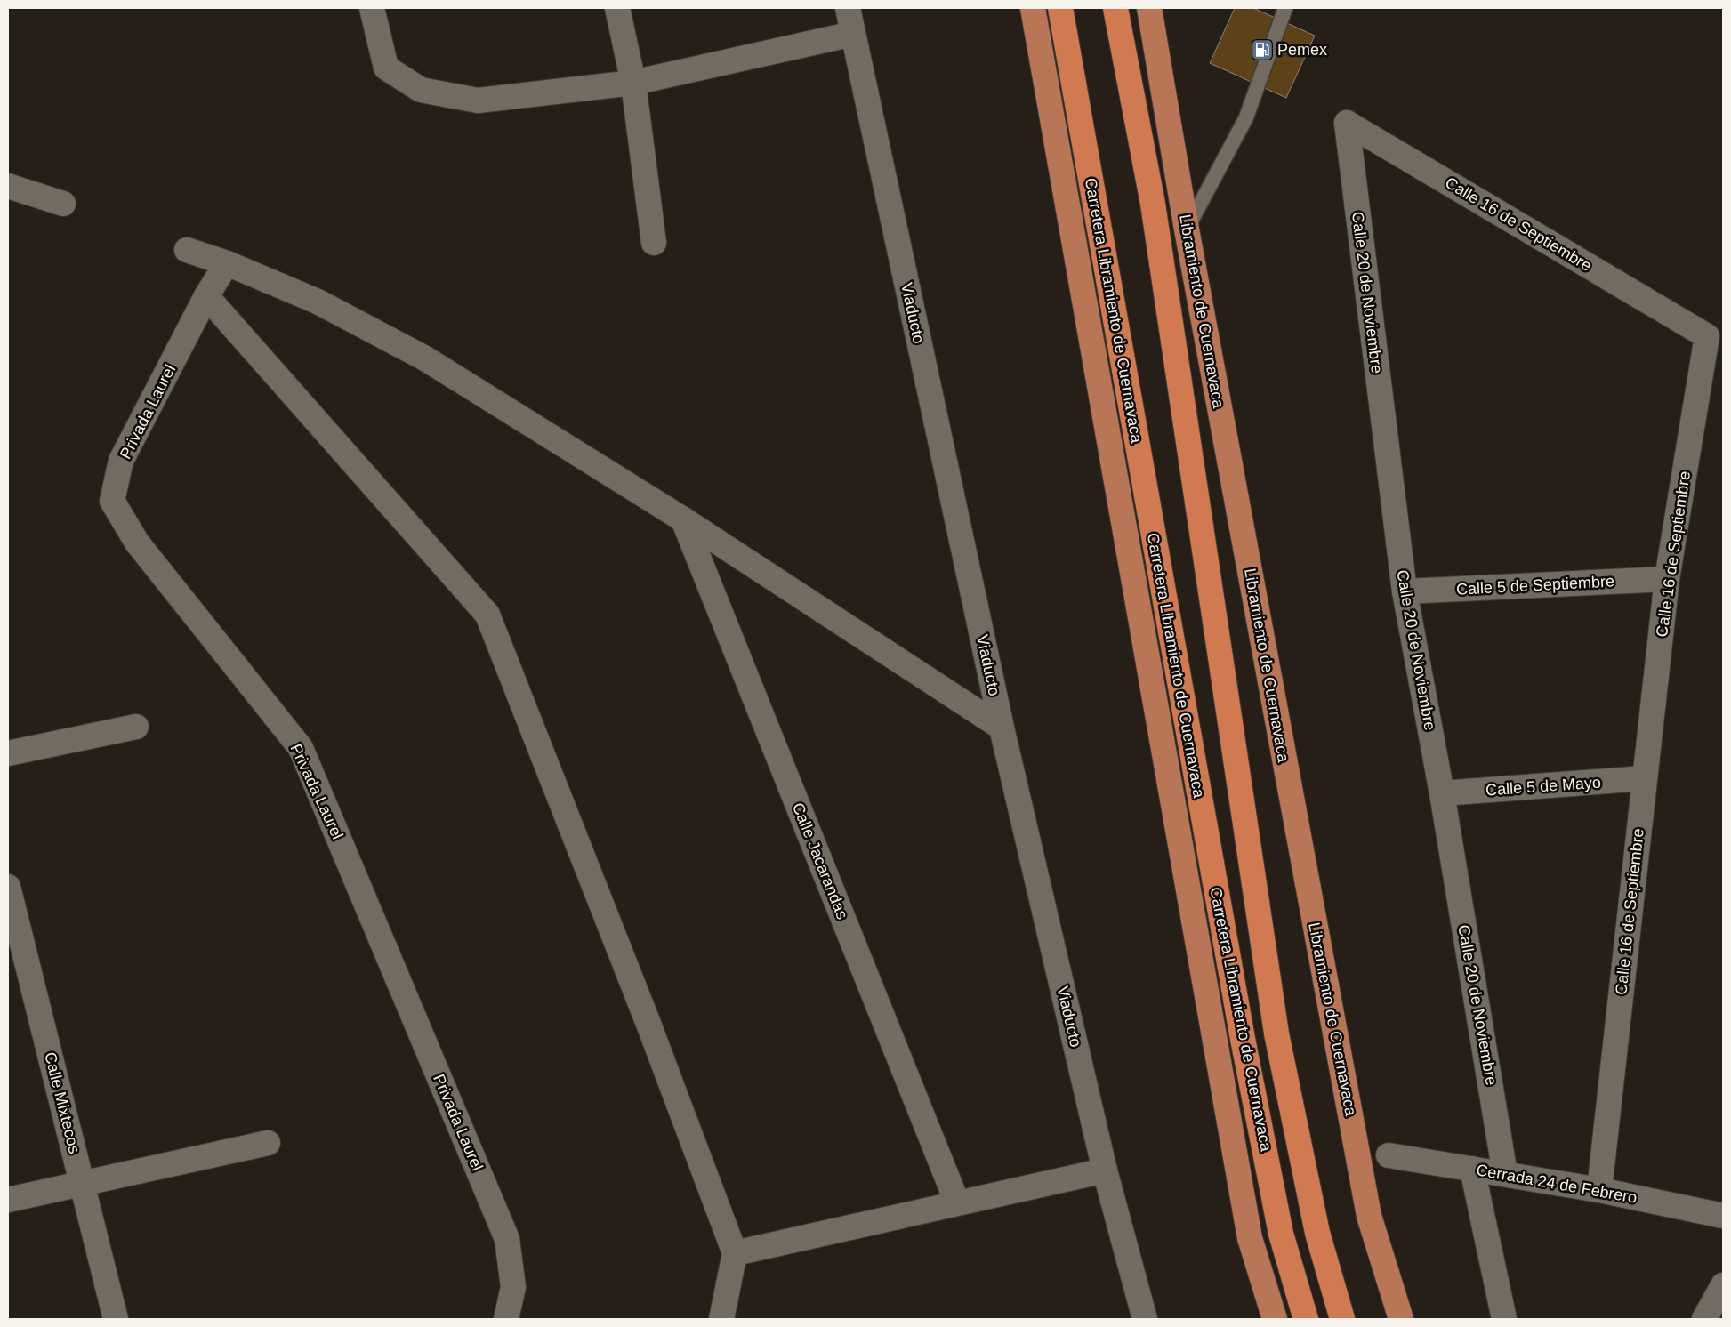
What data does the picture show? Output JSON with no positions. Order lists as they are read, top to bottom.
{
  "streets": {
    "highway": ["Carretera Libramiento de Cuernavaca"],
    "main road": ["Libramiento de Cuernavaca"],
    "street": [
      "Calle 16 de Septiembre",
      "Calle 20 de Noviembre",
      "Viaducto",
      "Privada Laurel",
      "Calle 5 de Septiembre",
      "Calle 5 de Mayo",
      "Calle Jacarandas",
      "Calle Mixtecos",
      "Cerrada 24 de Febrero"
    ]
  },
  "crossings": [
    ["Calle 16 de Septiembre", "Calle 20 de Noviembre"],
    ["Calle 16 de Septiembre", "Calle 5 de Septiembre"],
    ["Calle 16 de Septiembre", "Calle 5 de Mayo"],
    ["Calle 16 de Septiembre", "Cerrada 24 de Febrero"],
    ["Calle 20 de Noviembre", "Calle 5 de Septiembre"],
    ["Calle 20 de Noviembre", "Calle 5 de Mayo"],
    ["Calle 20 de Noviembre", "Cerrada 24 de Febrero"]
  ],
  "places": {
    "fuel station": ["Pemex"]
  }
}
